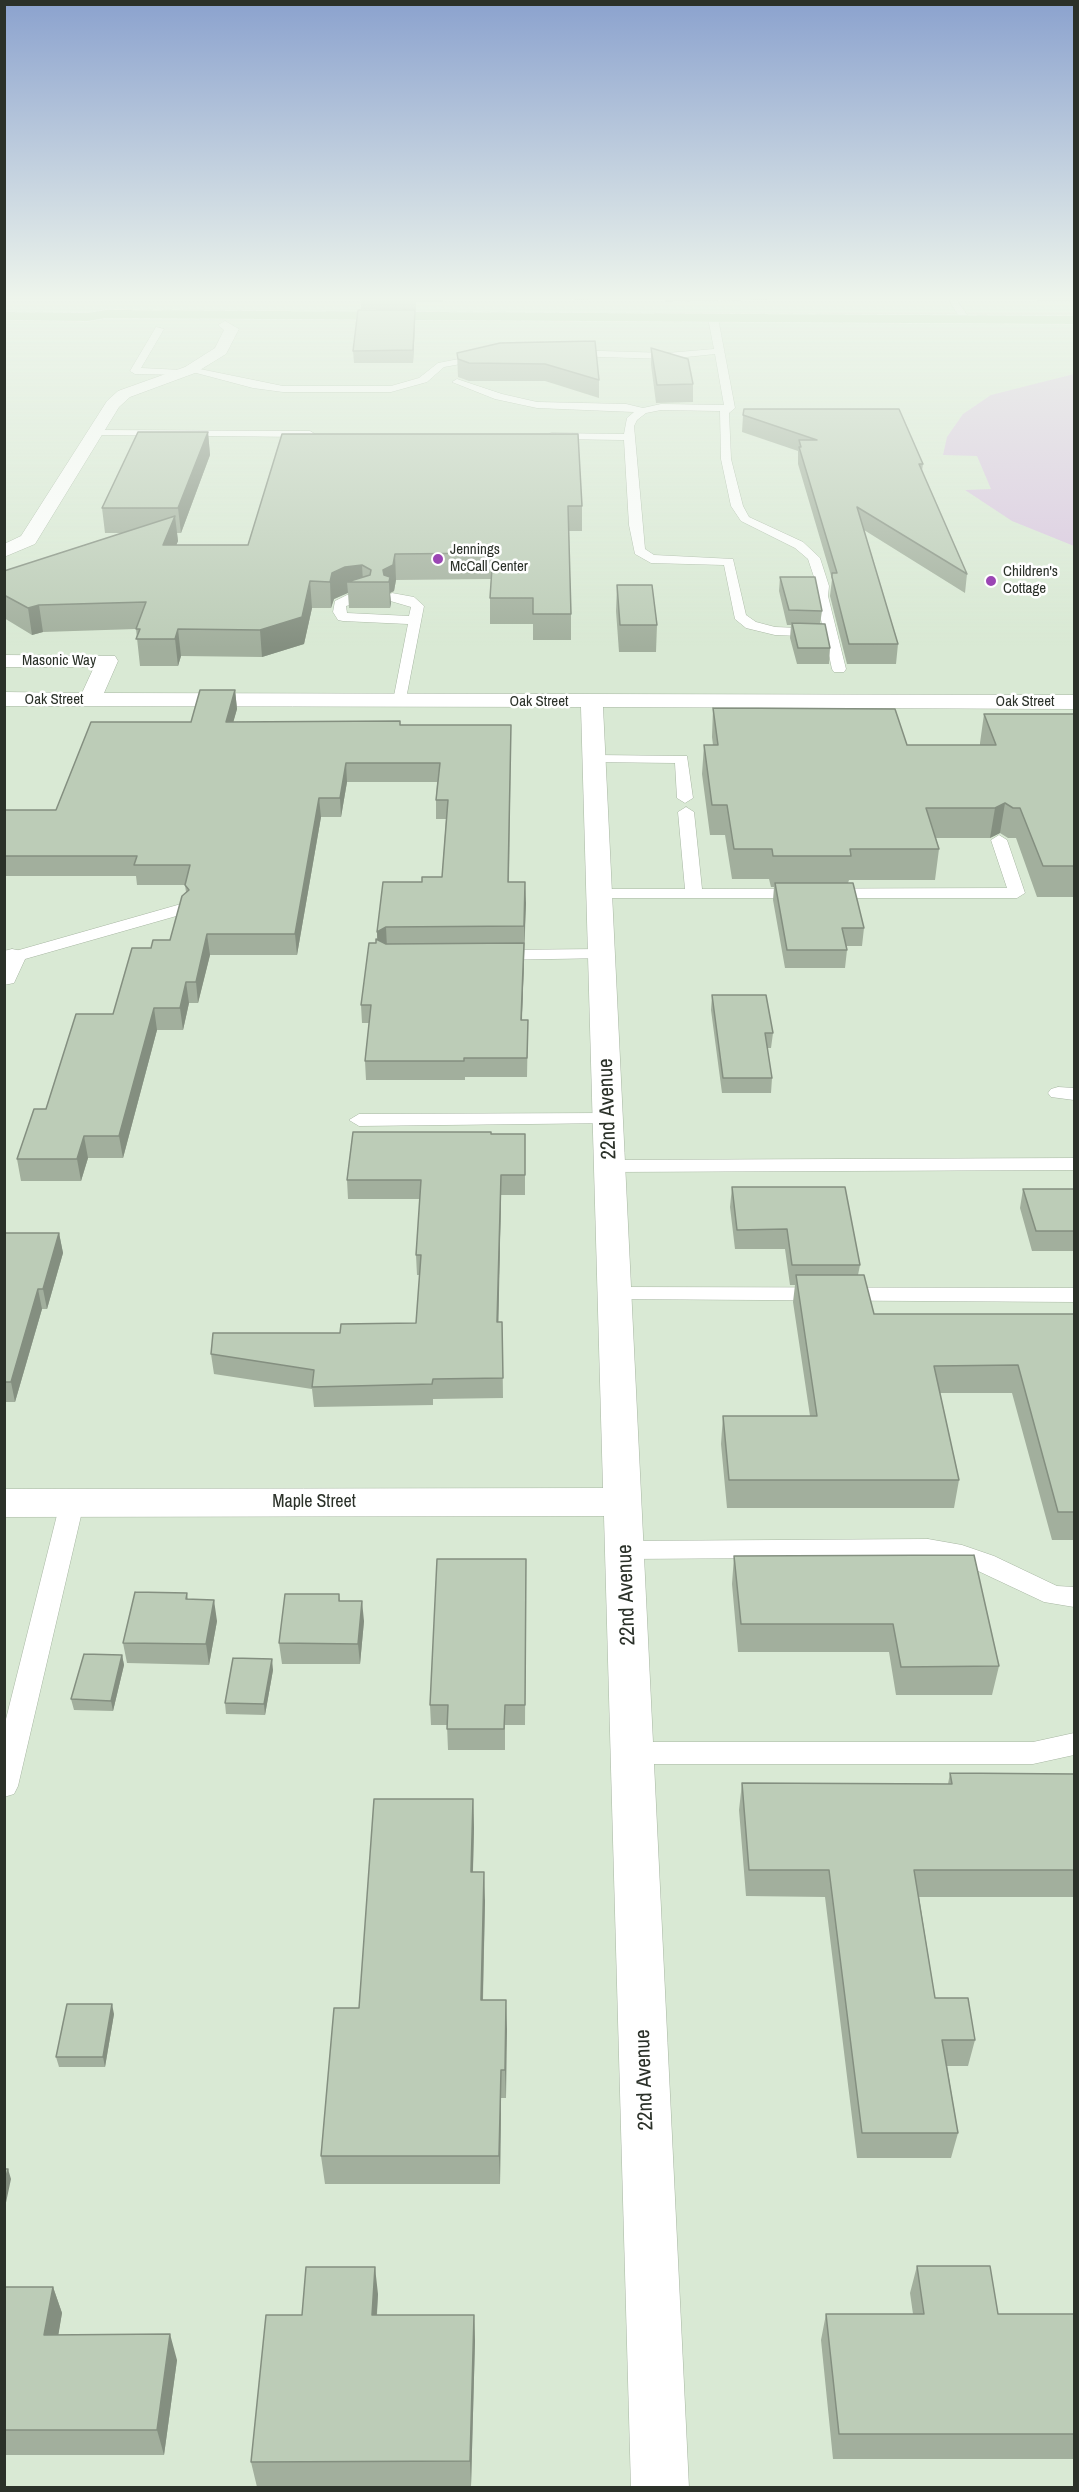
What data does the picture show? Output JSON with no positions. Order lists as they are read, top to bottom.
{
  "streets": {
    "street": [
      "Masonic Way",
      "Oak Street",
      "22nd Avenue",
      "Maple Street"
    ]
  },
  "crossings": [
    ["Masonic Way", "Oak Street"],
    ["Oak Street", "22nd Avenue"],
    ["22nd Avenue", "Maple Street"]
  ],
  "places": ["Jennings McCall Center", "Children's Cottage"]
}
